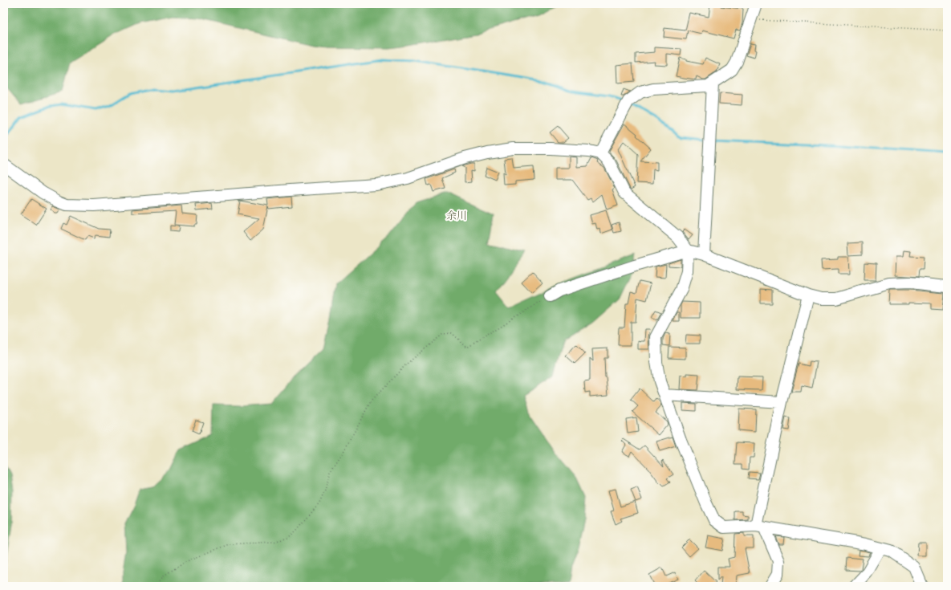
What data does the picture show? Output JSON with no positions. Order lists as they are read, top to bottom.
{
  "districts": ["余川"]
}
